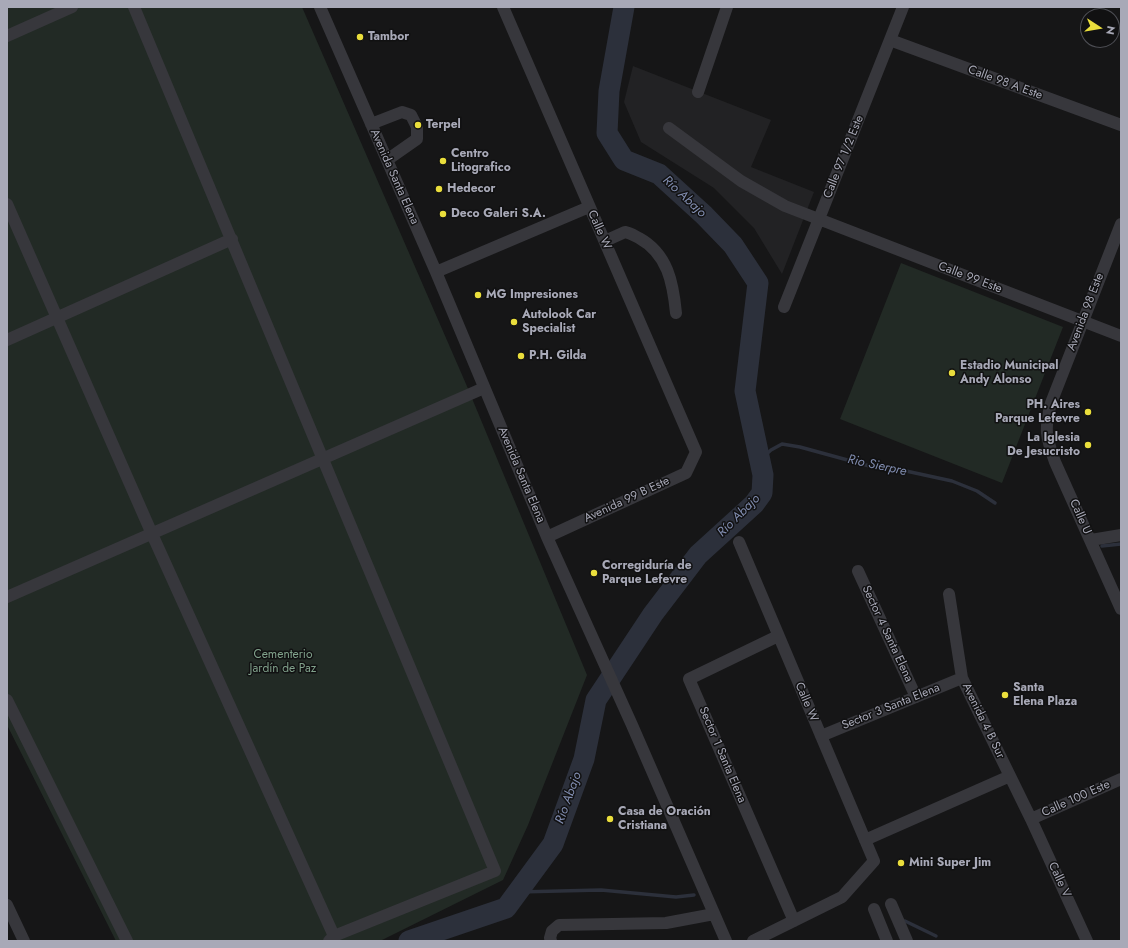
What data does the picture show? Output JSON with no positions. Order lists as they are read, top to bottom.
{
  "streets": {
    "street": [
      "Calle 98 A Este",
      "Calle 97 1/2 Este",
      "Avenida Santa Elena",
      "Calle W",
      "Calle 99 Este",
      "Avenida 98 Este",
      "Avenida 99 B Este",
      "Calle U",
      "Sector 4 Santa Elena",
      "Sector 3 Santa Elena",
      "Avenida 4 B Sur",
      "Sector 1 Santa Elena",
      "Calle 100 Este",
      "Calle V"
    ]
  },
  "crossings": [
    ["Calle 98 A Este", "Calle 97 1/2 Este"],
    ["Calle 97 1/2 Este", "Calle 99 Este"],
    ["Avenida Santa Elena", "Avenida 99 B Este"],
    ["Calle W", "Avenida 99 B Este"],
    ["Calle W", "Sector 3 Santa Elena"],
    ["Calle W", "Sector 1 Santa Elena"],
    ["Calle 99 Este", "Avenida 98 Este"],
    ["Avenida 98 Este", "Calle U"],
    ["Sector 4 Santa Elena", "Sector 3 Santa Elena"],
    ["Sector 3 Santa Elena", "Avenida 4 B Sur"],
    ["Avenida 4 B Sur", "Calle 100 Este"],
    ["Avenida 4 B Sur", "Calle V"],
    ["Calle 100 Este", "Calle V"]
  ],
  "water": ["Río Abajo", "Rio Sierpre"],
  "parks": ["Cementerio Jardín de Paz"],
  "places": [
    "Tambor",
    "Terpel",
    "Centro Litografico",
    "Hedecor",
    "Deco Galeri S.A.",
    "MG Impresiones",
    "Autolook Car Specialist",
    "P.H. Gilda",
    "Estadio Municipal Andy Alonso",
    "PH. Aires Parque Lefevre",
    "La Iglesia De Jesucristo",
    "Corregiduría de Parque Lefevre",
    "Santa Elena Plaza",
    "Casa de Oración Cristiana",
    "Mini Super Jim"
  ],
  "north": "right"
}
